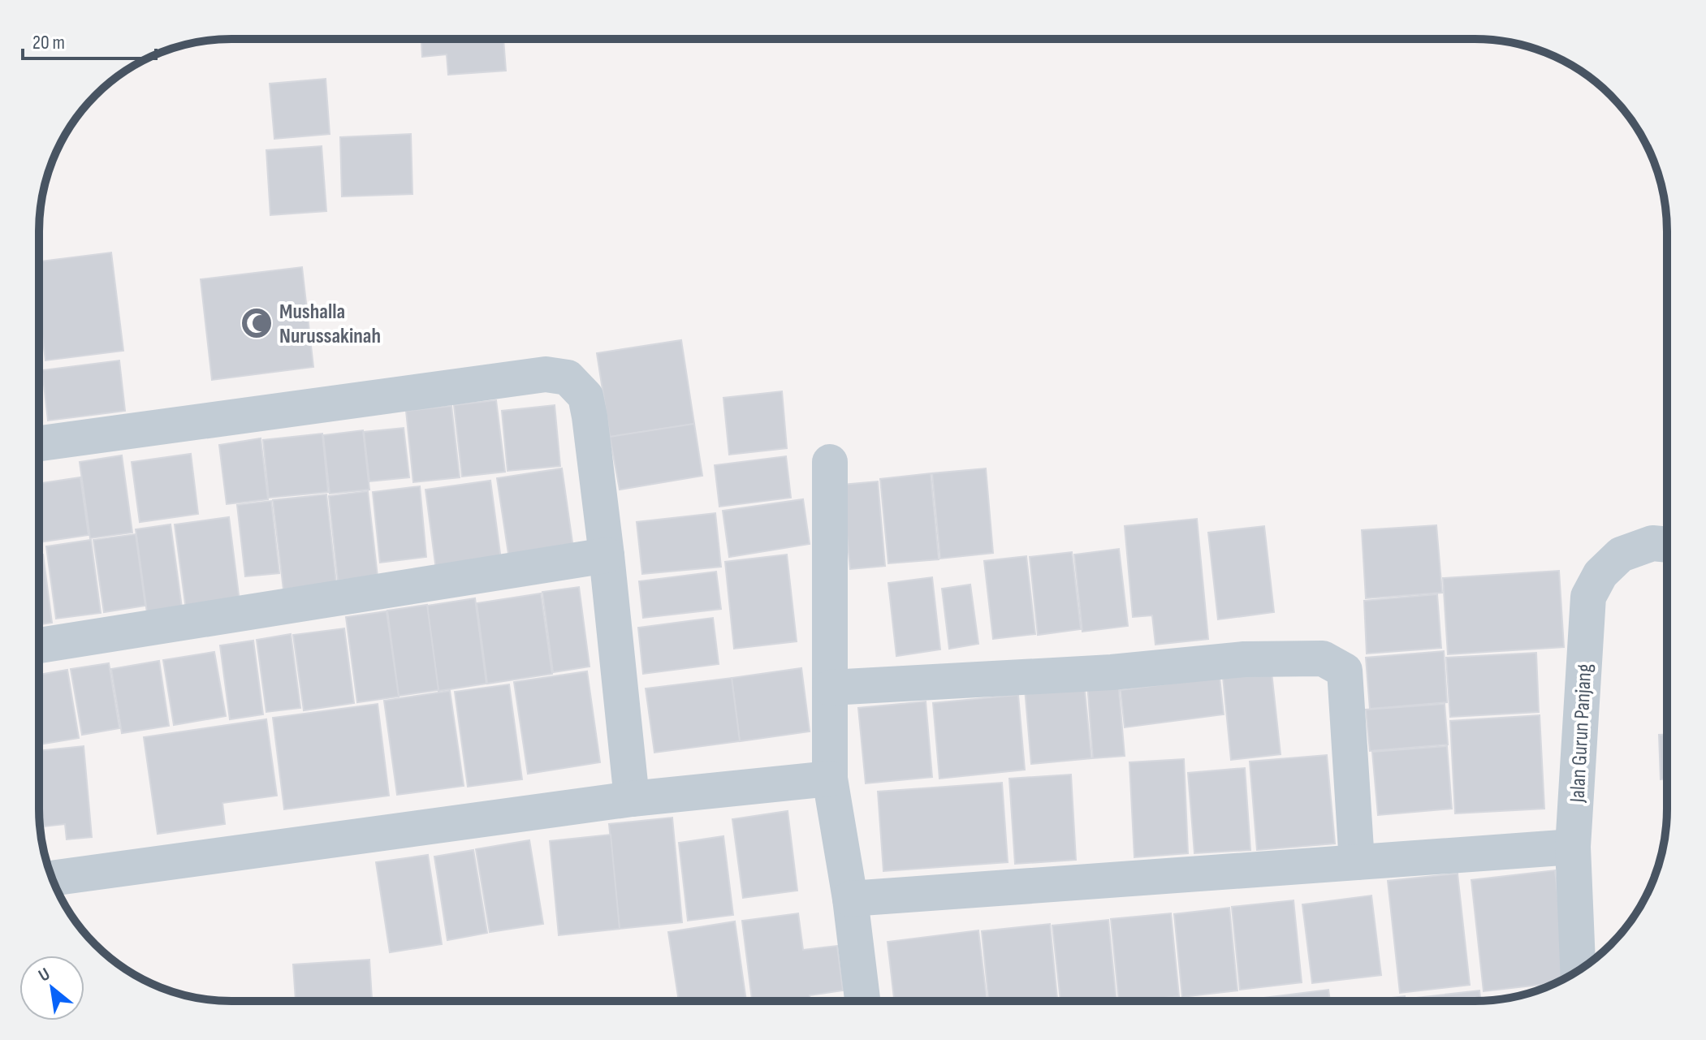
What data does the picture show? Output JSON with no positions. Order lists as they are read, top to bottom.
{
  "streets": {
    "street": ["Jalan Gurun Panjang"]
  },
  "places": {
    "mosque": ["Mushalla Nurussakinah"]
  },
  "scale_bar": "20 m",
  "north": "top left"
}
